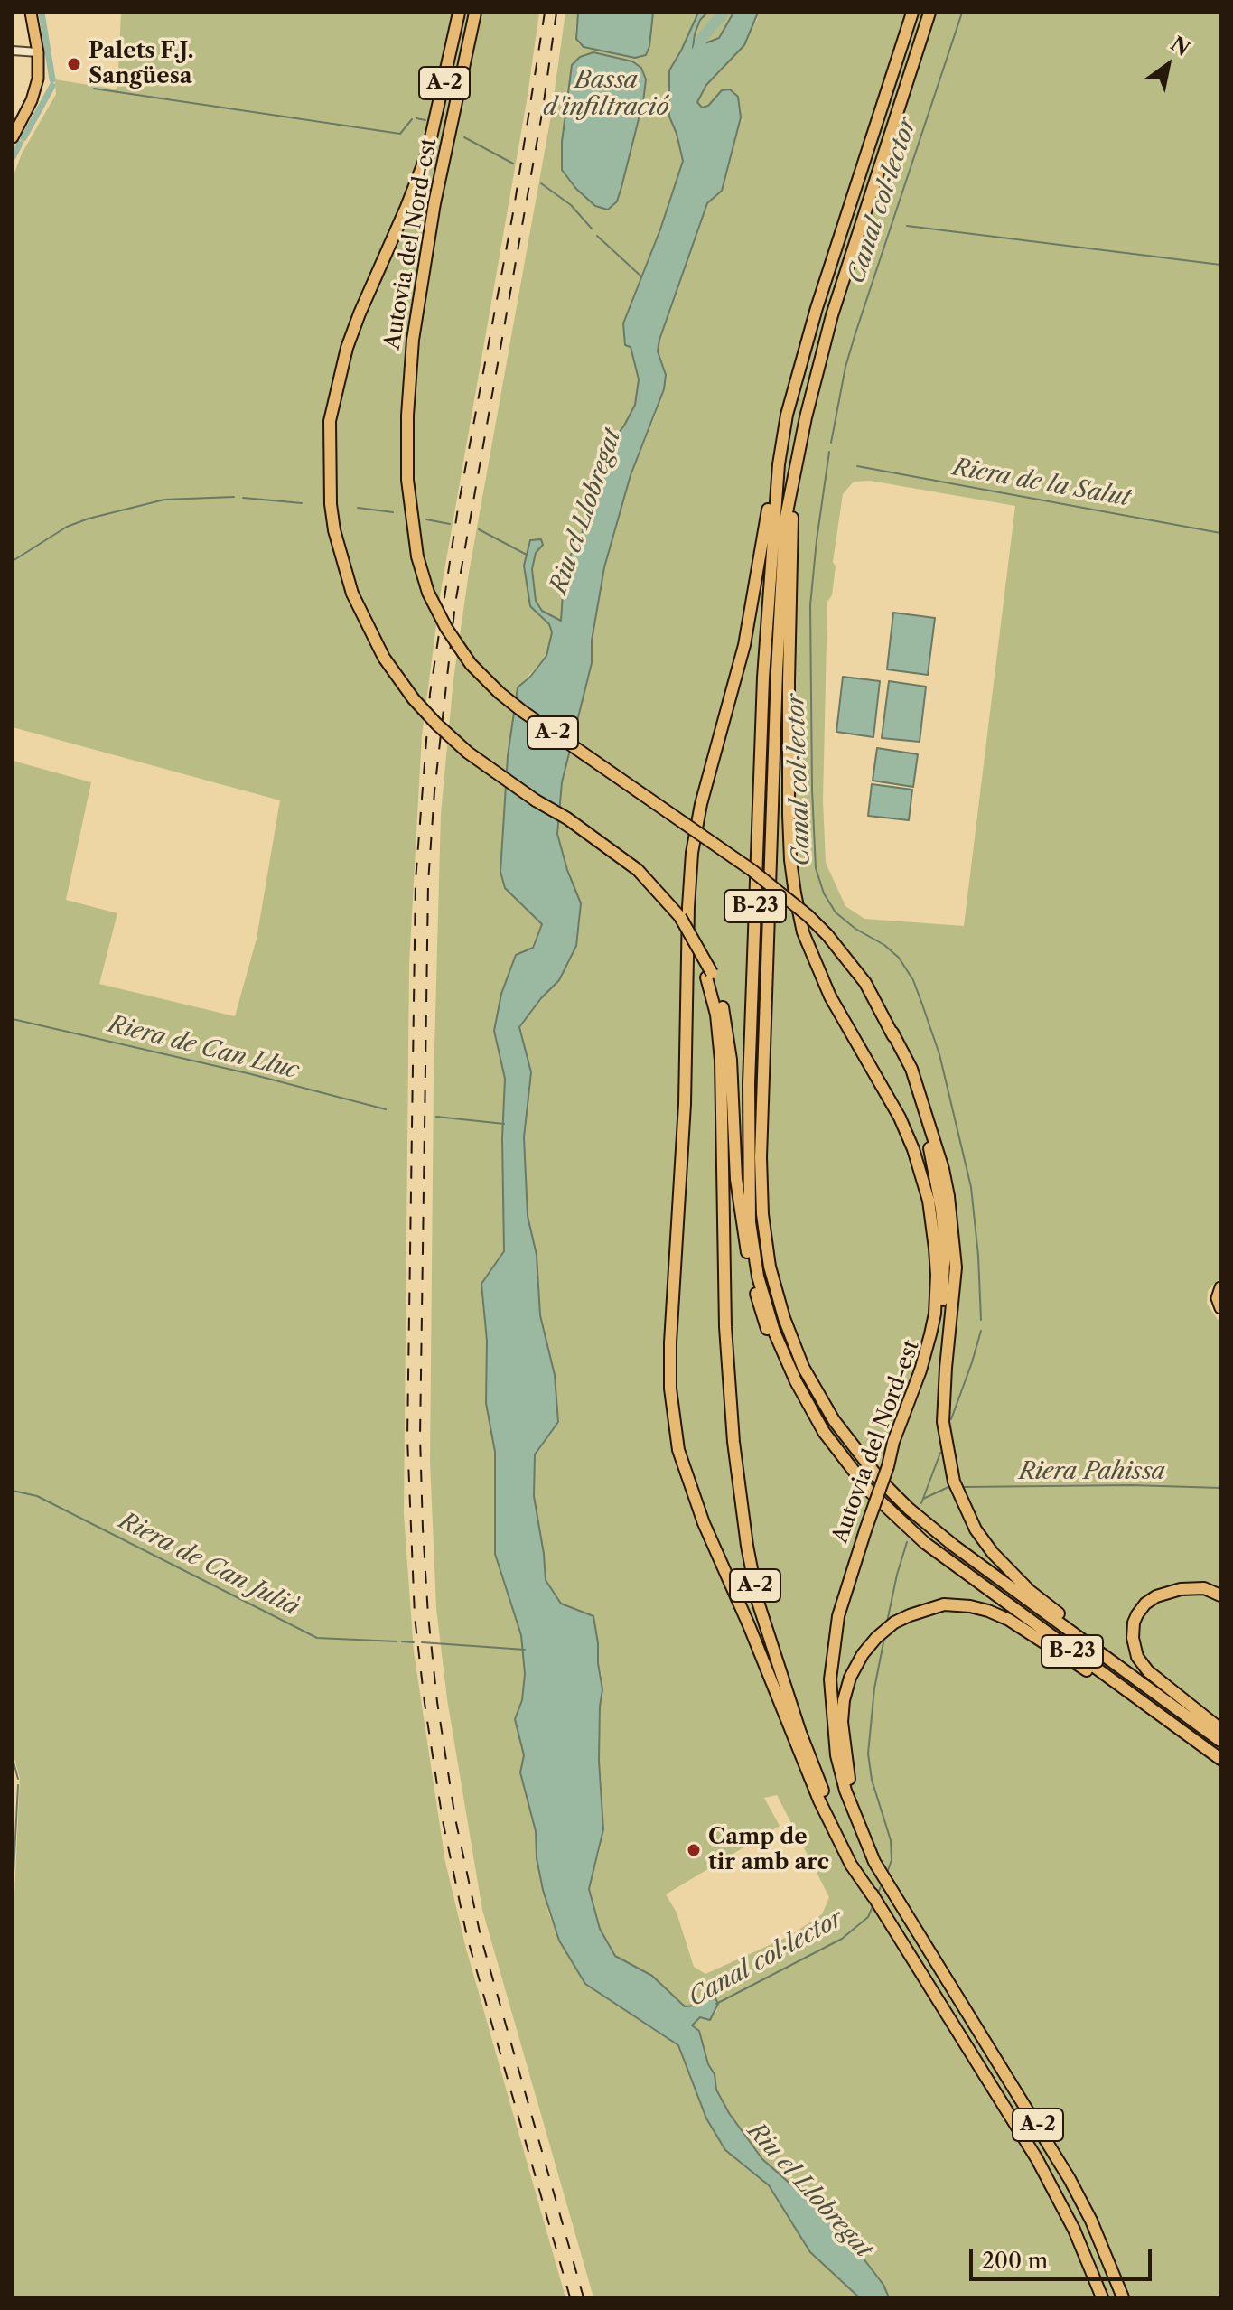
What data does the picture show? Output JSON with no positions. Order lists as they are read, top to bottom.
{
  "streets": {
    "highway": ["A-2", "Autovia del Nord-est", "B-23"]
  },
  "crossings": [
    ["A-2", "Autovia del Nord-est"],
    ["A-2", "B-23"]
  ],
  "water": [
    "Bassa d'infiltració",
    "Canal col·lector",
    "Riera de la Salut",
    "Riu el Llobregat",
    "Riera de Can Lluc",
    "Riera Pahissa",
    "Riera de Can Julià"
  ],
  "places": ["Palets F.J. Sangüesa", "Camp de tir amb arc"],
  "scale_bar": "200 m",
  "north": "top right"
}
